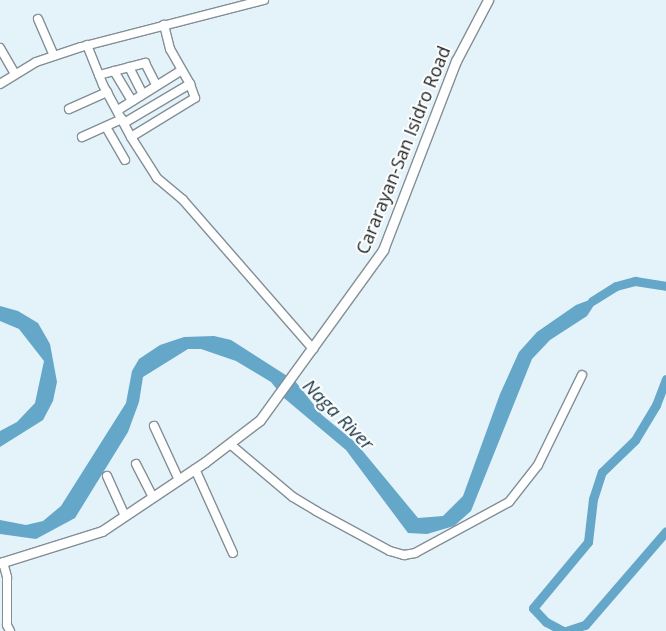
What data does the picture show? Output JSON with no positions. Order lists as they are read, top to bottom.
{
  "streets": {
    "main road": ["Cararayan-San Isidro Road"]
  },
  "water": ["Naga River"]
}
